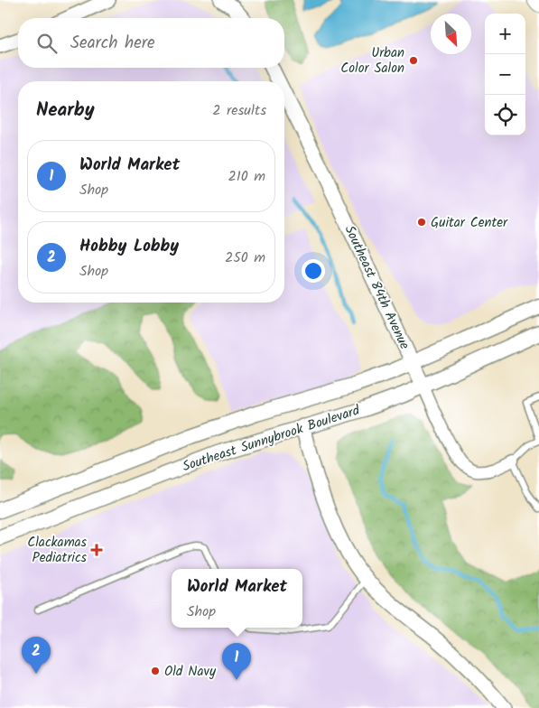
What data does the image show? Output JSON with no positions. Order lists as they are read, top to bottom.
{
  "streets": {
    "main road": ["Southeast Sunnybrook Boulevard"],
    "street": ["Southeast 84th Avenue"]
  },
  "crossings": [
    ["Southeast 84th Avenue", "Southeast Sunnybrook Boulevard"]
  ],
  "places": {
    "other": ["Urban Color Salon", "Guitar Center", "Old Navy"],
    "health": ["Clackamas Pediatrics"]
  },
  "north": "bottom right",
  "page": {
    "map_buttons": ["+", "−"],
    "search": "Search here",
    "heading": ["Nearby", "2 results"],
    "list": [
      {
        "mark": "1",
        "name": "World Market",
        "note": "Shop",
        "value": "210 m"
      },
      {
        "mark": "2",
        "name": "Hobby Lobby",
        "note": "Shop",
        "value": "250 m"
      }
    ],
    "popup": ["World Market", "Shop"],
    "pins": ["2", "1"]
  }
}
